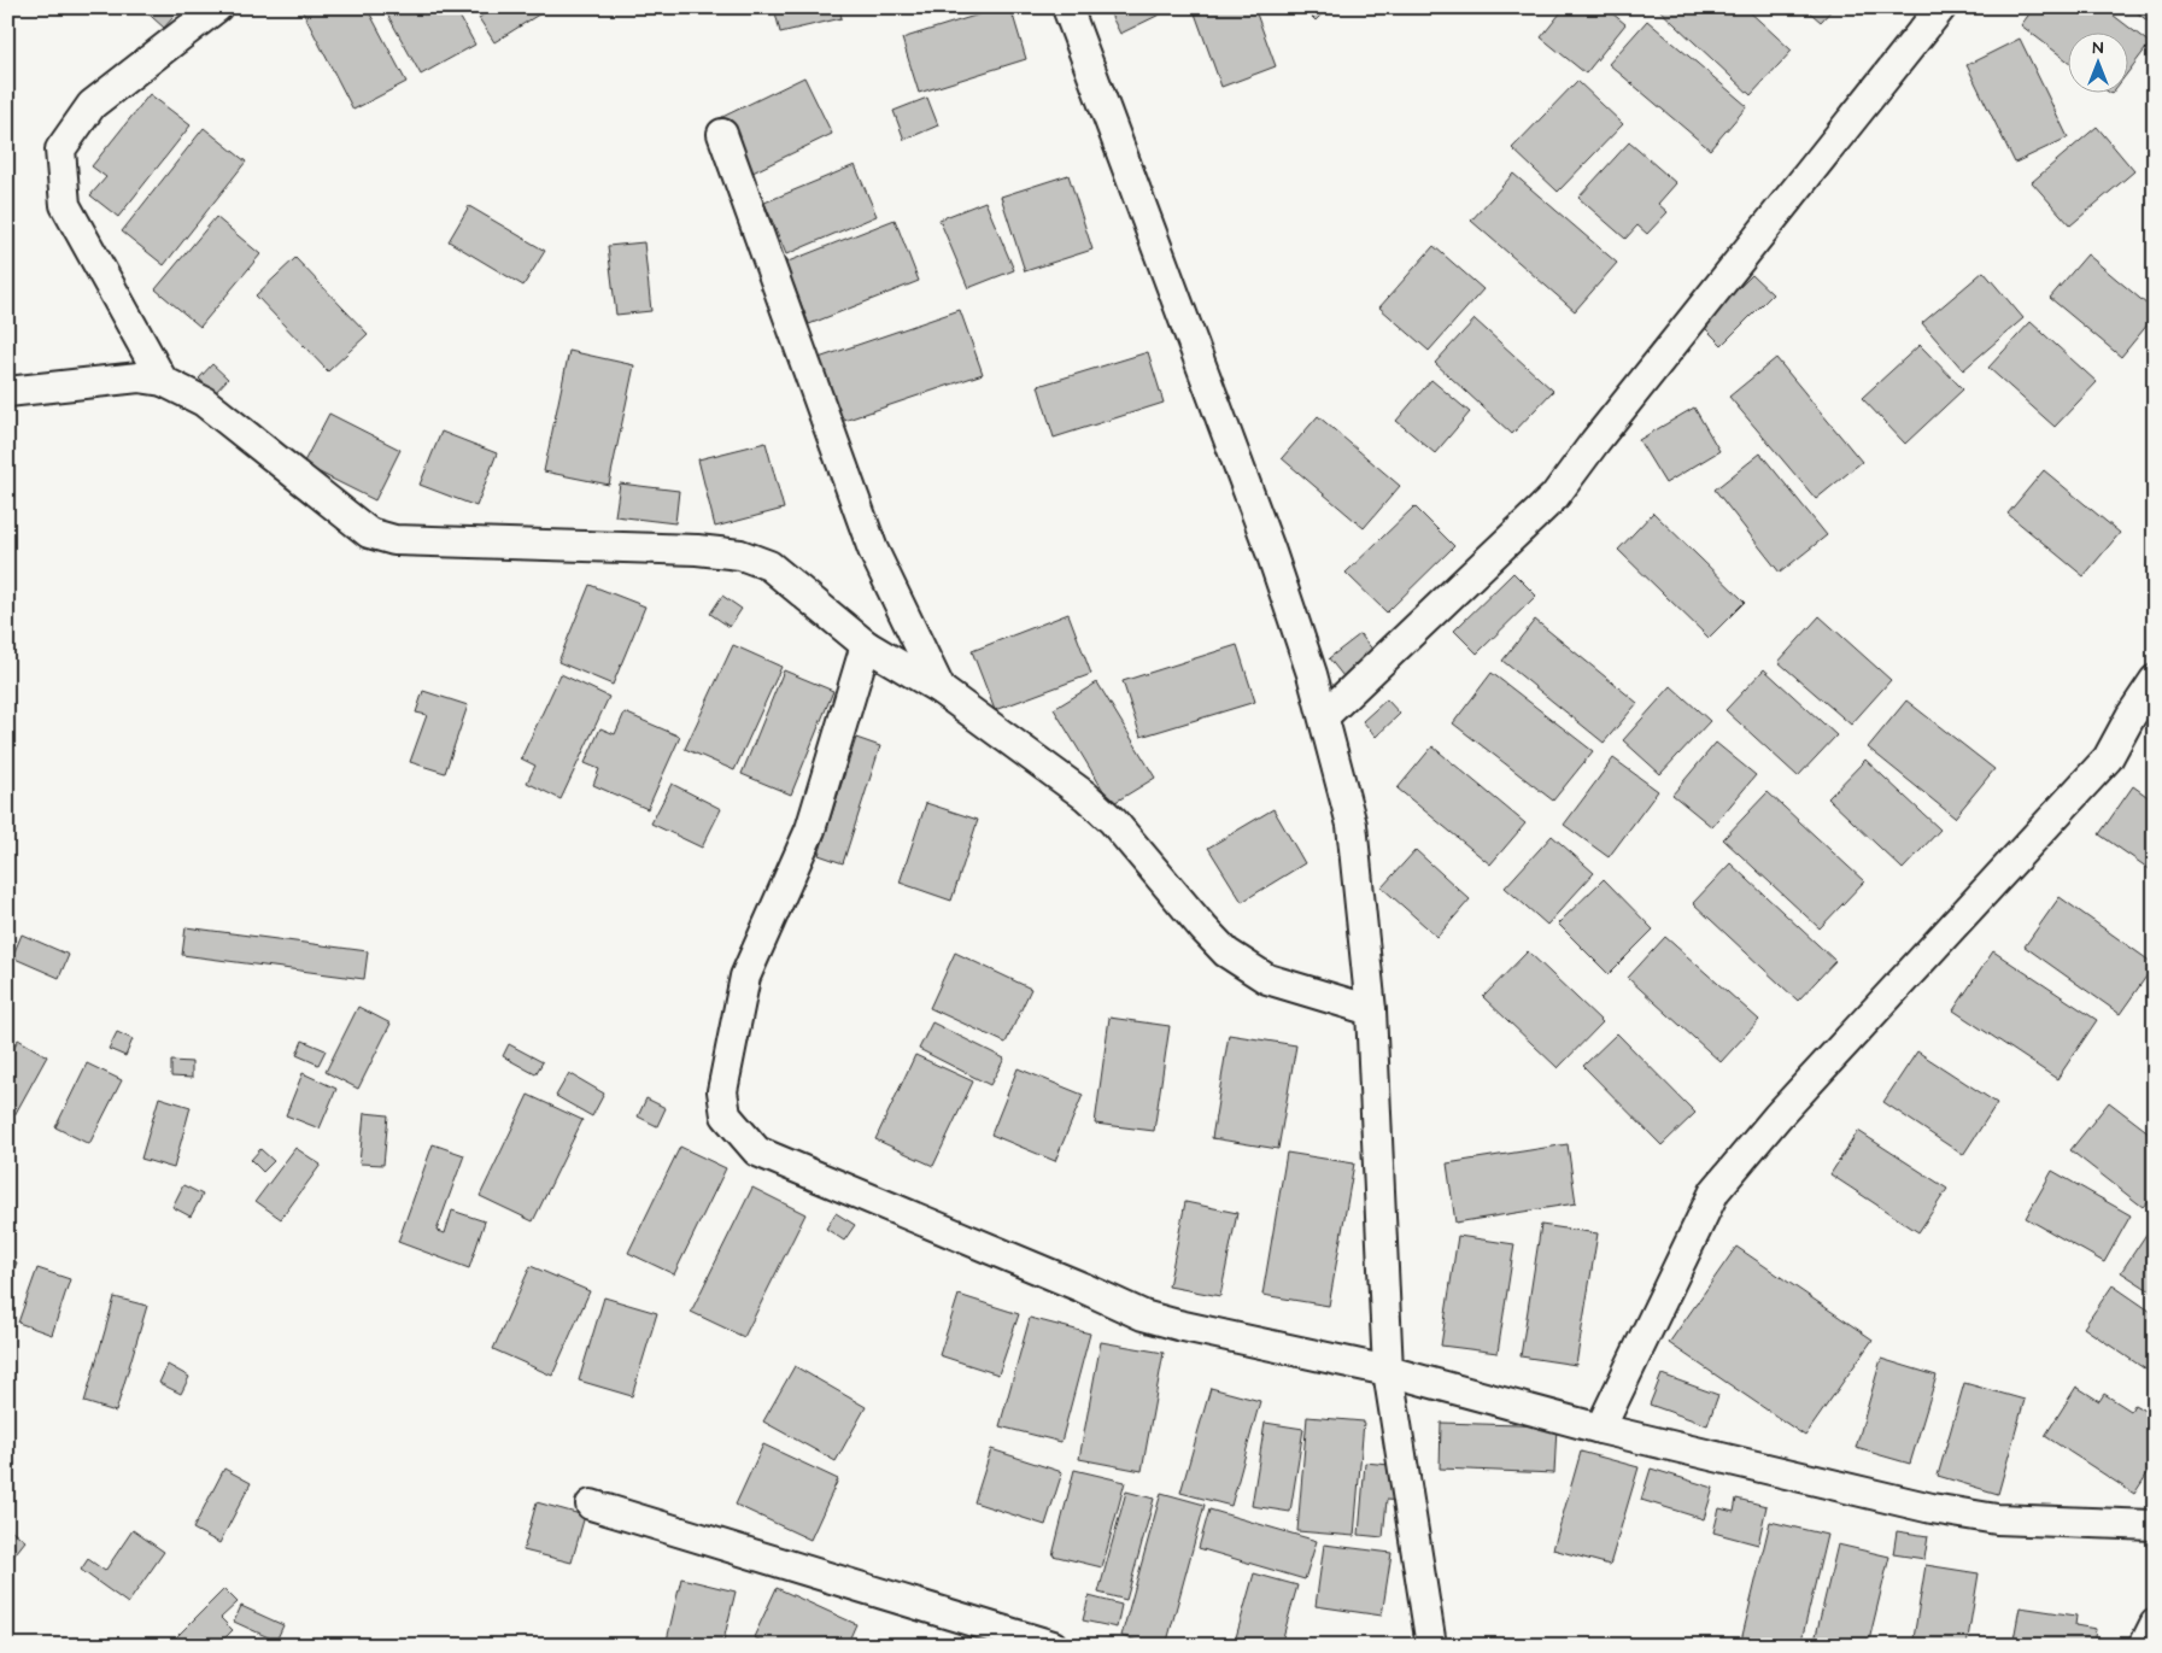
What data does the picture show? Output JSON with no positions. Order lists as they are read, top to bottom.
{
  "north": "top"
}
